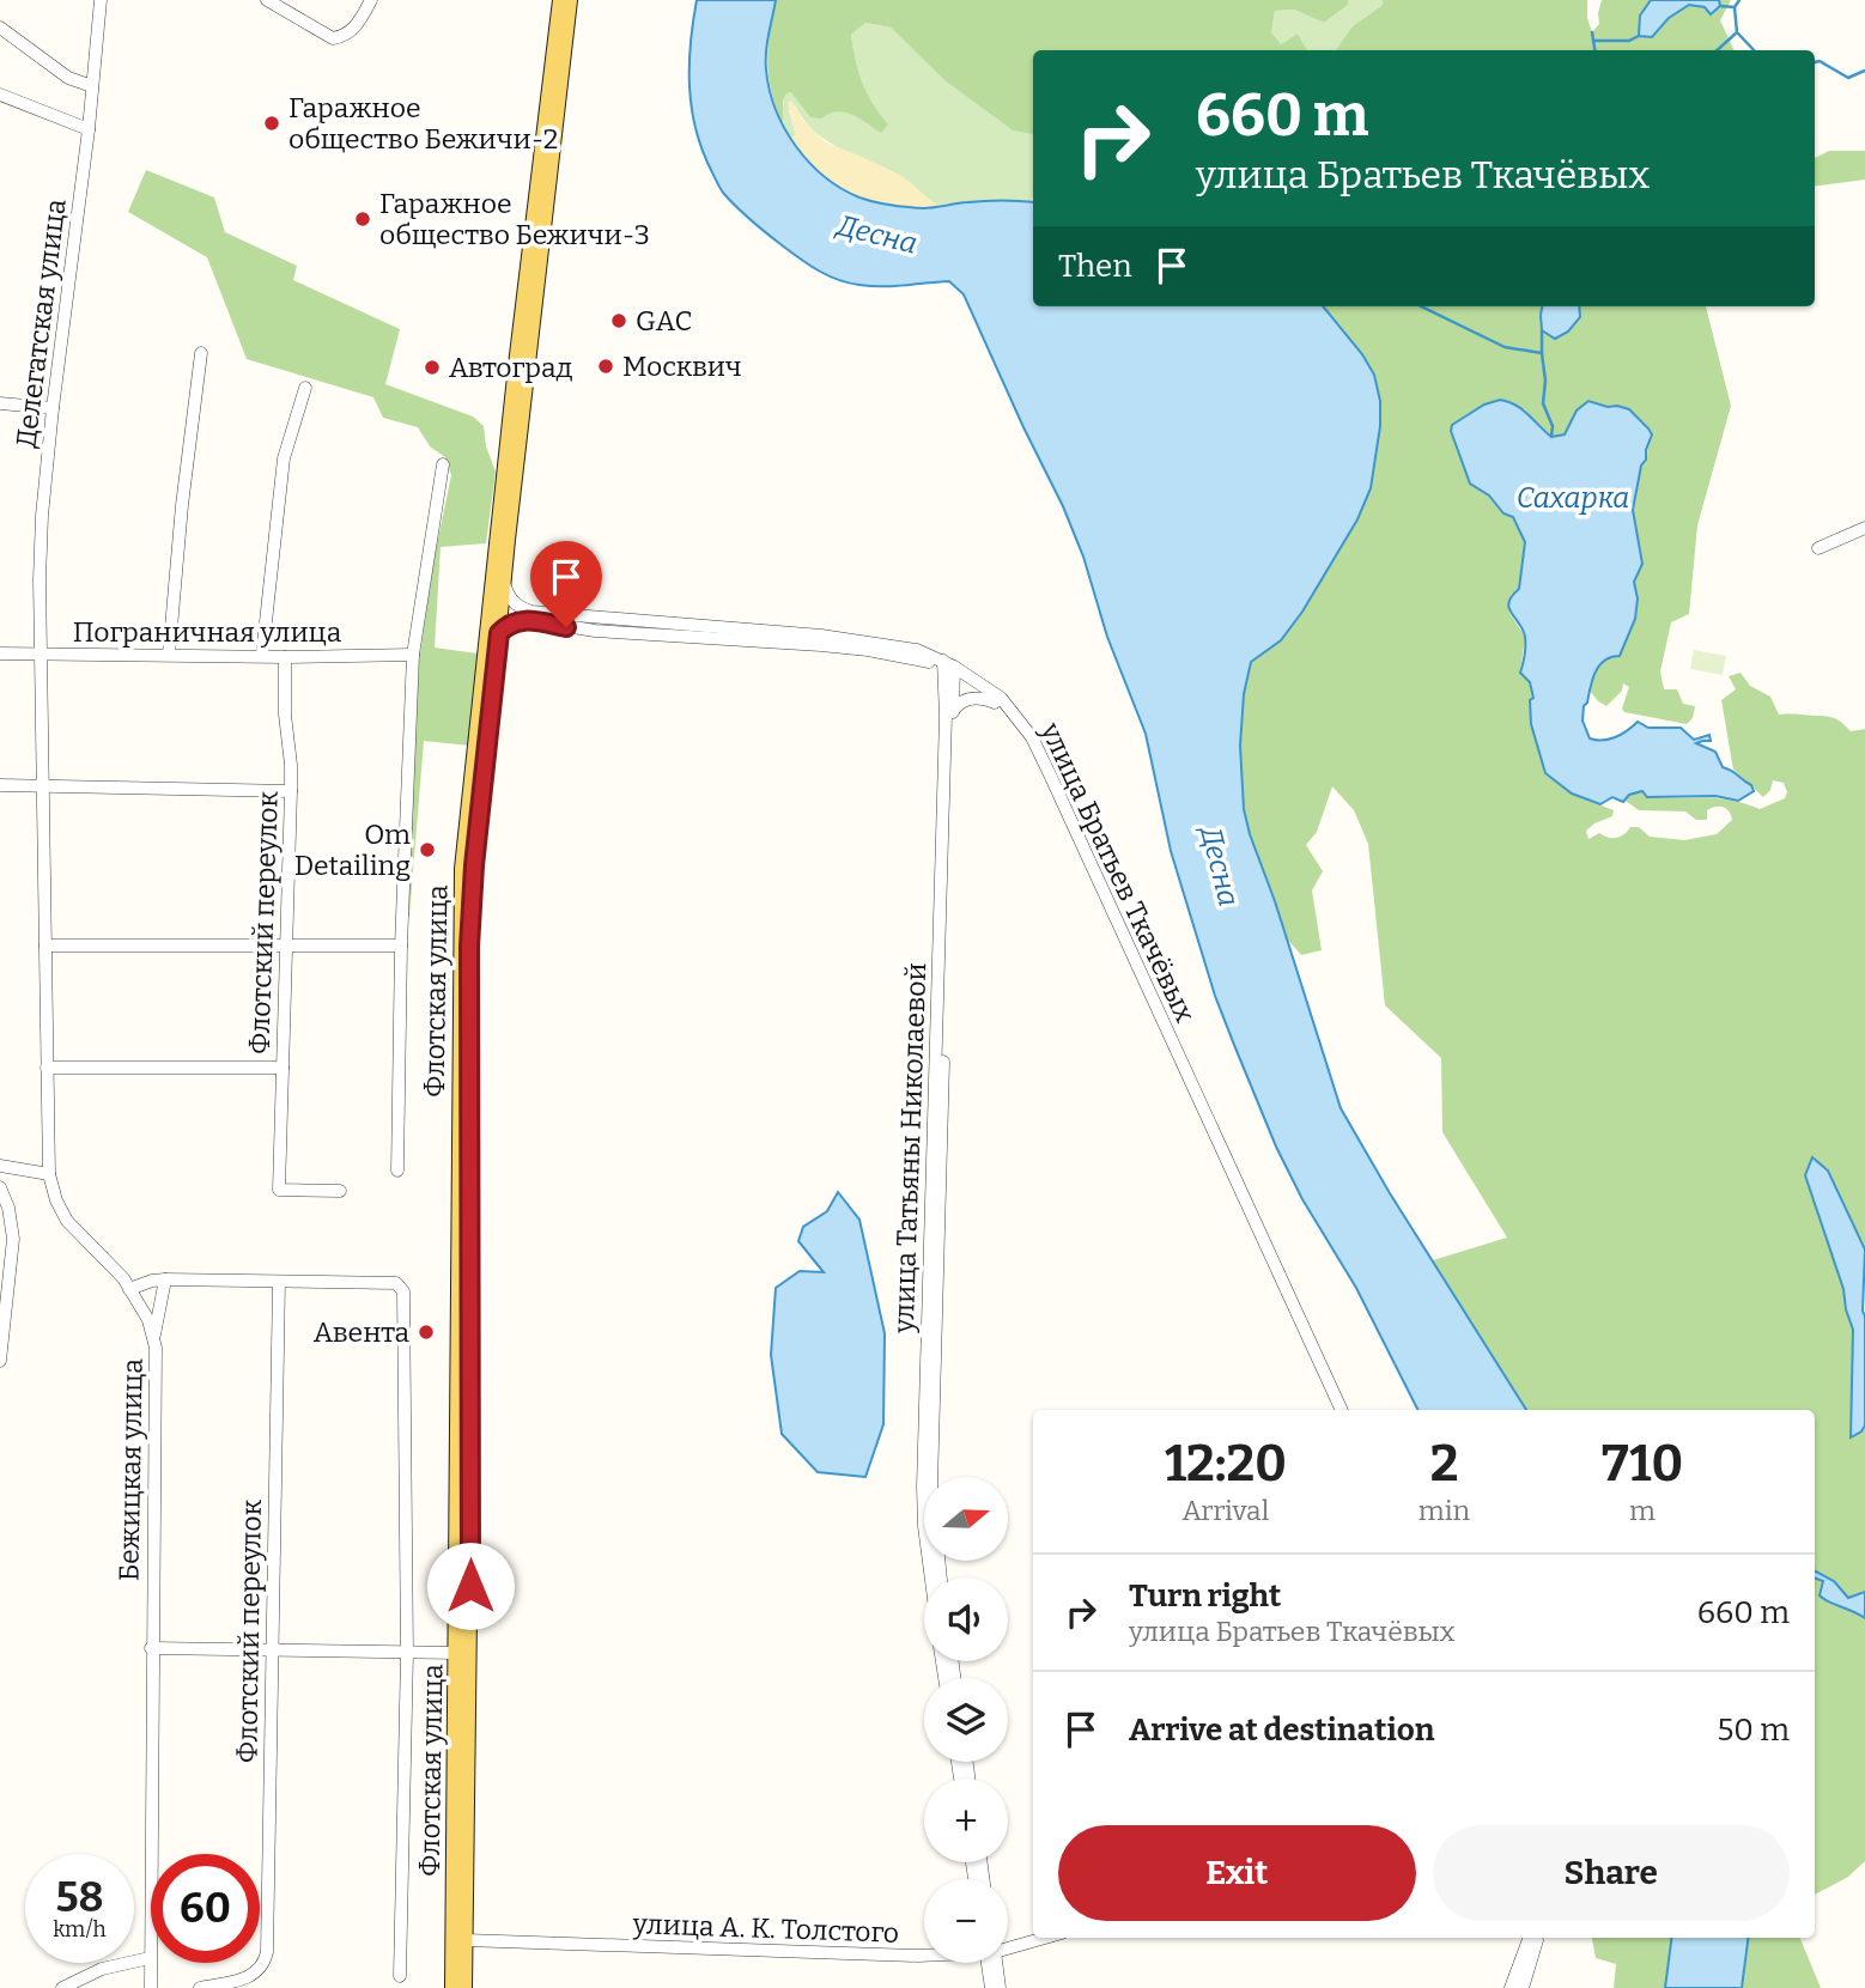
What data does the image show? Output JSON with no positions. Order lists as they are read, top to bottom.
{
  "streets": {
    "main road": ["Флотская улица"],
    "street": [
      "Делегатская улица",
      "Пограничная улица",
      "улица Братьев Ткачёвых",
      "Флотский переулок",
      "улица Татьяны Николаевой",
      "Бежицкая улица",
      "улица А. К. Толстого"
    ]
  },
  "crossings": [
    ["Делегатская улица", "Пограничная улица"],
    ["Делегатская улица", "Бежицкая улица"],
    ["Пограничная улица", "Флотский переулок"],
    ["Пограничная улица", "Флотская улица"],
    ["Пограничная улица", "Бежицкая улица"],
    ["улица Братьев Ткачёвых", "Флотская улица"],
    ["улица Братьев Ткачёвых", "улица Татьяны Николаевой"],
    ["Флотский переулок", "Флотская улица"],
    ["Флотская улица", "улица А. К. Толстого"]
  ],
  "water": ["Десна", "Сахарка"],
  "places": [
    "Гаражное общество Бежичи-2",
    "Гаражное общество Бежичи-3",
    "GAC",
    "Москвич",
    "Автоград",
    "Om Detailing",
    "Авента"
  ],
  "north": "right",
  "page": {
    "turn": ["660 m", "улица Братьев Ткачёвых"],
    "then": "Then",
    "eta": [
      "12:20",
      "Arrival",
      "2",
      "min",
      "710",
      "m"
    ],
    "map_buttons": ["+", "−"],
    "list": [
      {
        "name": "Turn right",
        "note": "улица Братьев Ткачёвых",
        "value": "660 m"
      },
      {
        "name": "Arrive at destination",
        "value": "50 m"
      }
    ],
    "buttons": ["Exit", "Share"],
    "speed": "58 km/h",
    "limit": "60"
  }
}
